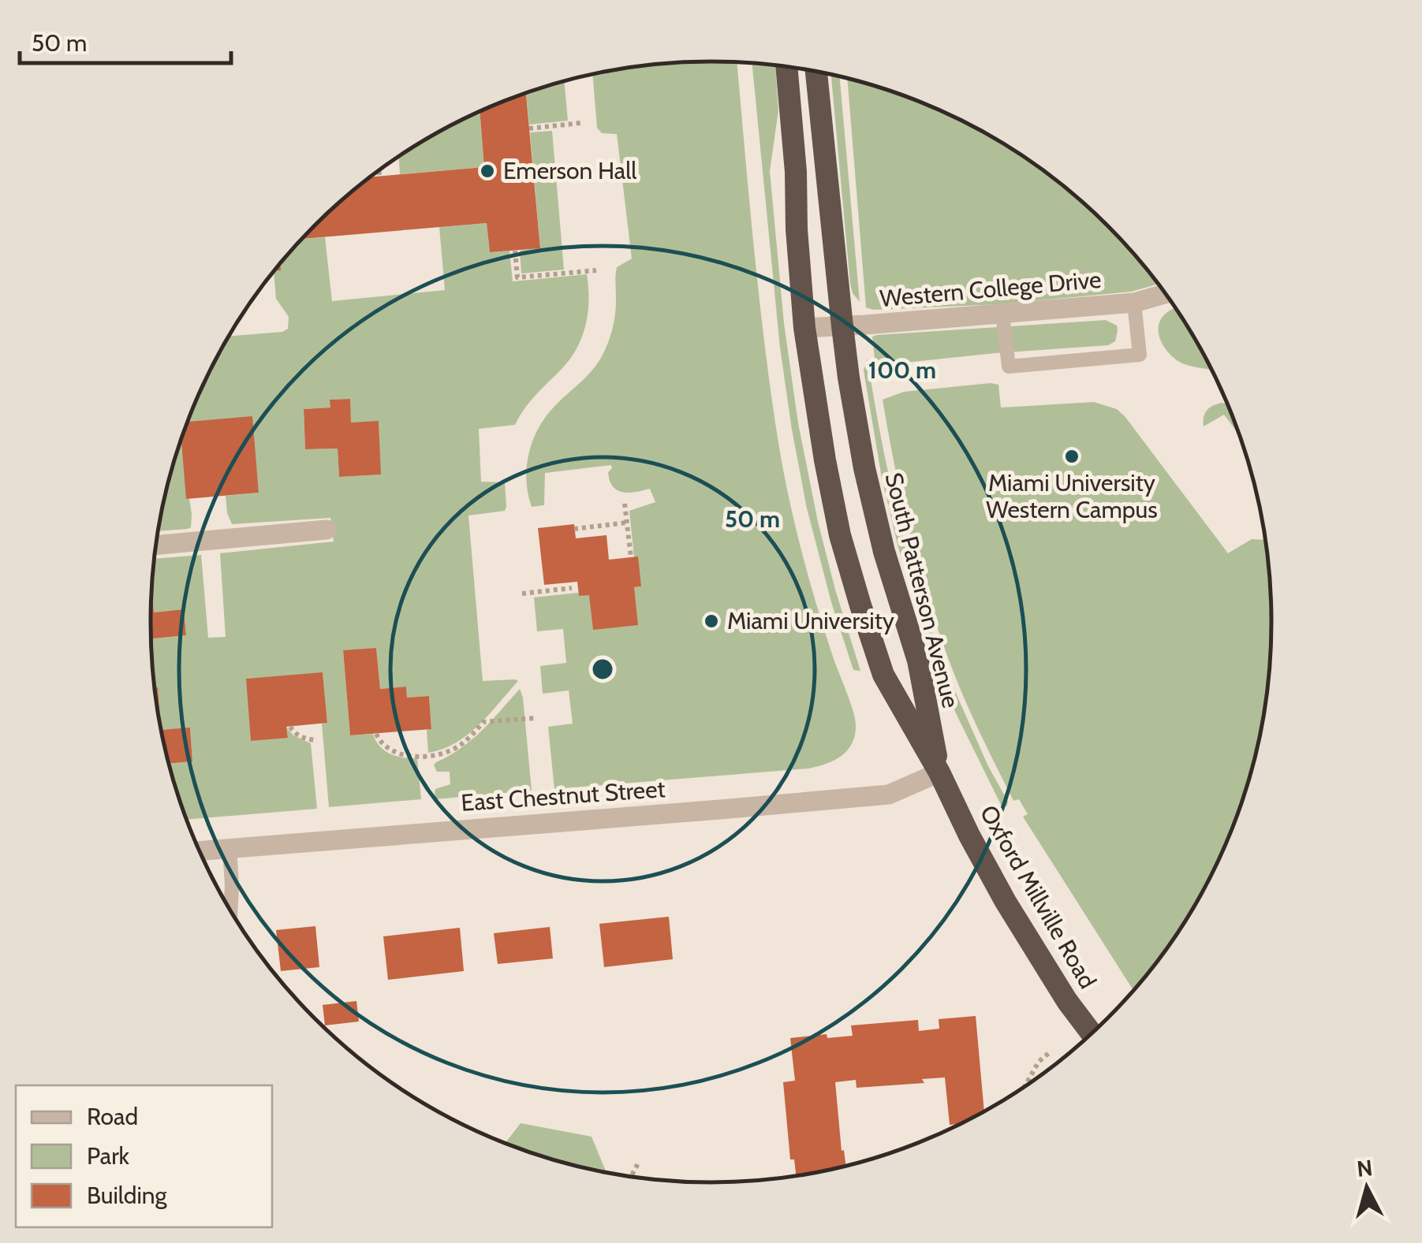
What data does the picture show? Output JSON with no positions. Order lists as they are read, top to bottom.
{
  "streets": {
    "highway": ["South Patterson Avenue", "Oxford Millville Road"],
    "street": ["Western College Drive", "East Chestnut Street"]
  },
  "crossings": [
    ["Western College Drive", "South Patterson Avenue"],
    ["South Patterson Avenue", "East Chestnut Street"],
    ["South Patterson Avenue", "Oxford Millville Road"],
    ["East Chestnut Street", "Oxford Millville Road"]
  ],
  "places": ["Emerson Hall", "Miami University Western Campus", "Miami University"],
  "legend": ["Road", "Park", "Building"],
  "scale_bar": "50 m",
  "north": "top",
  "rings": ["100 m", "50 m"]
}
